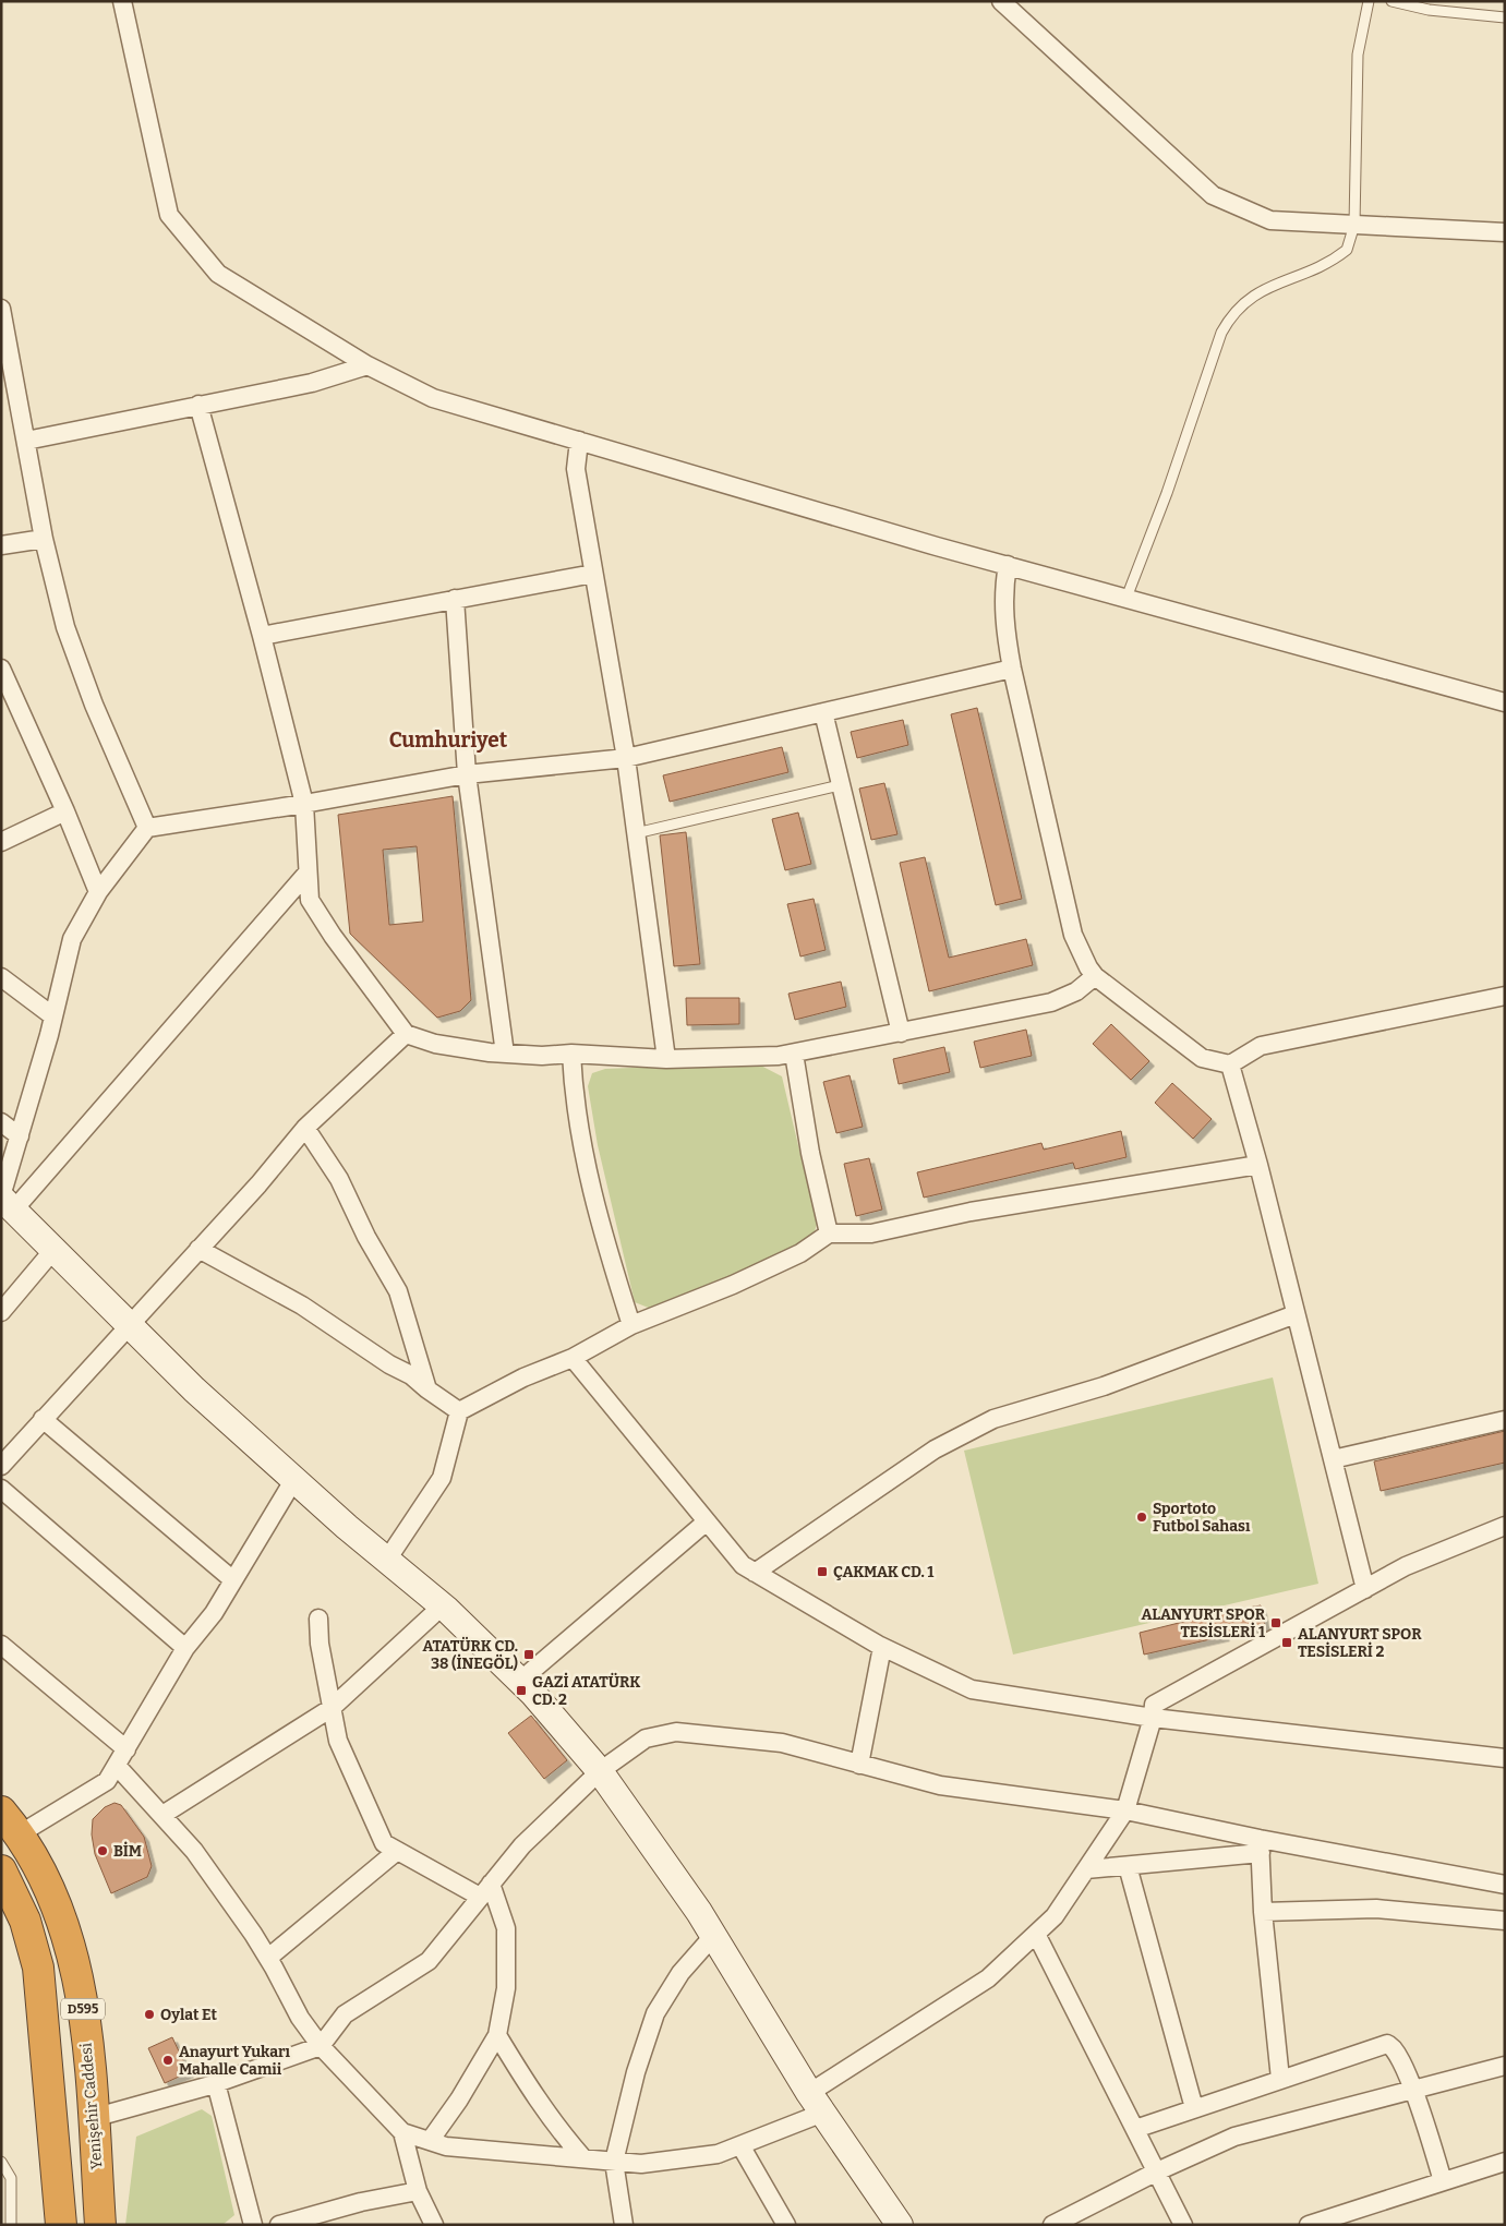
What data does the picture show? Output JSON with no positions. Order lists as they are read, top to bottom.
{
  "streets": {
    "highway": ["D595", "Yenişehir Caddesi"]
  },
  "districts": ["Cumhuriyet"],
  "places": {
    "other": [
      "Sportoto Futbol Sahası",
      "BİM",
      "Oylat Et",
      "Anayurt Yukarı Mahalle Camii"
    ],
    "transit": [
      "ÇAKMAK CD. 1",
      "ALANYURT SPOR TESİSLERİ 1",
      "ALANYURT SPOR TESİSLERİ 2",
      "ATATÜRK CD. 38 (İNEGÖL)",
      "GAZİ ATATÜRK CD. 2"
    ]
  }
}
